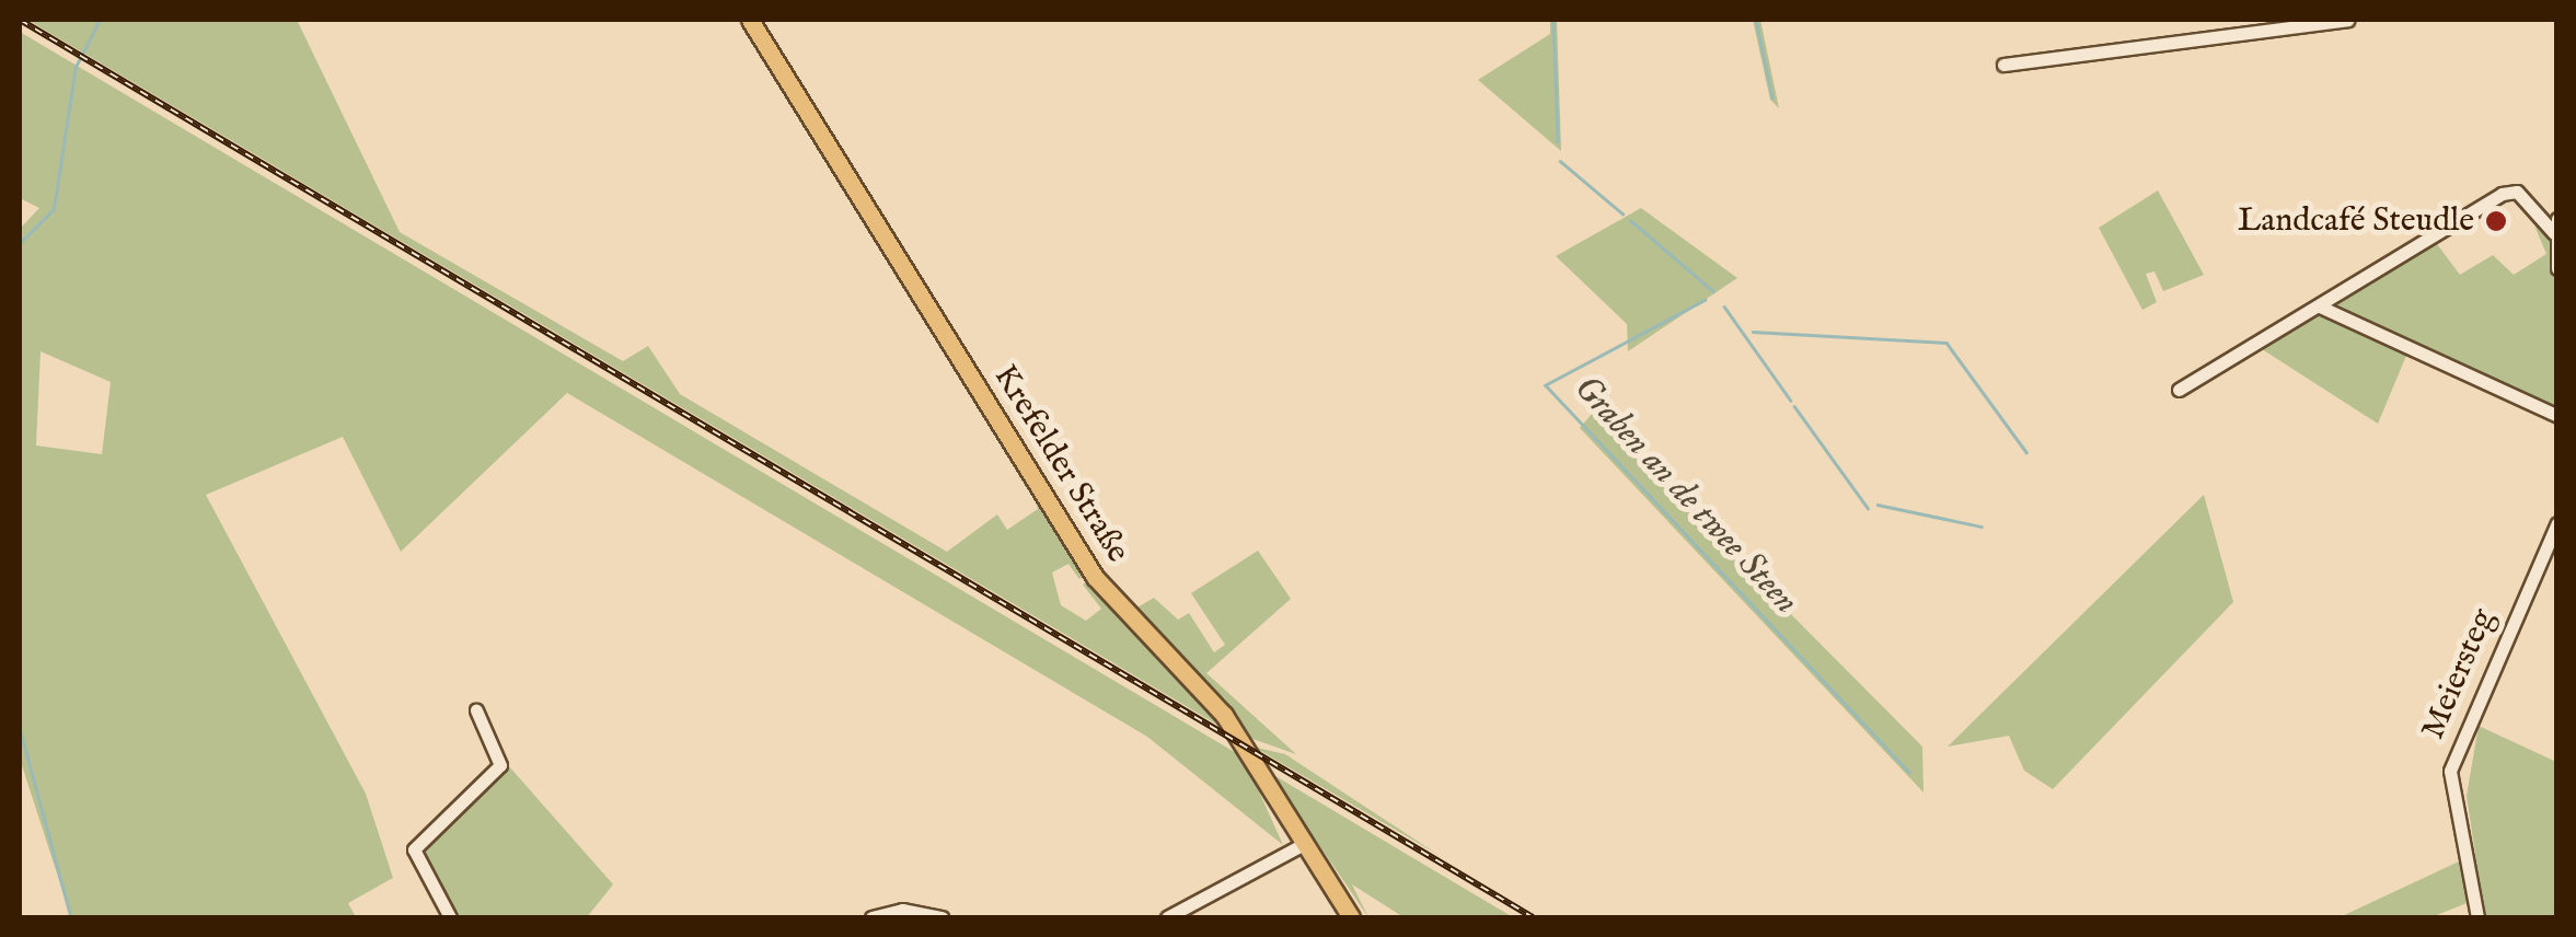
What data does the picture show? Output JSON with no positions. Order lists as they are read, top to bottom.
{
  "streets": {
    "main road": ["Krefelder Straße"],
    "street": ["Meiersteg"]
  },
  "water": ["Graben an de twee Steen"],
  "places": ["Landcafé Steudle"]
}
